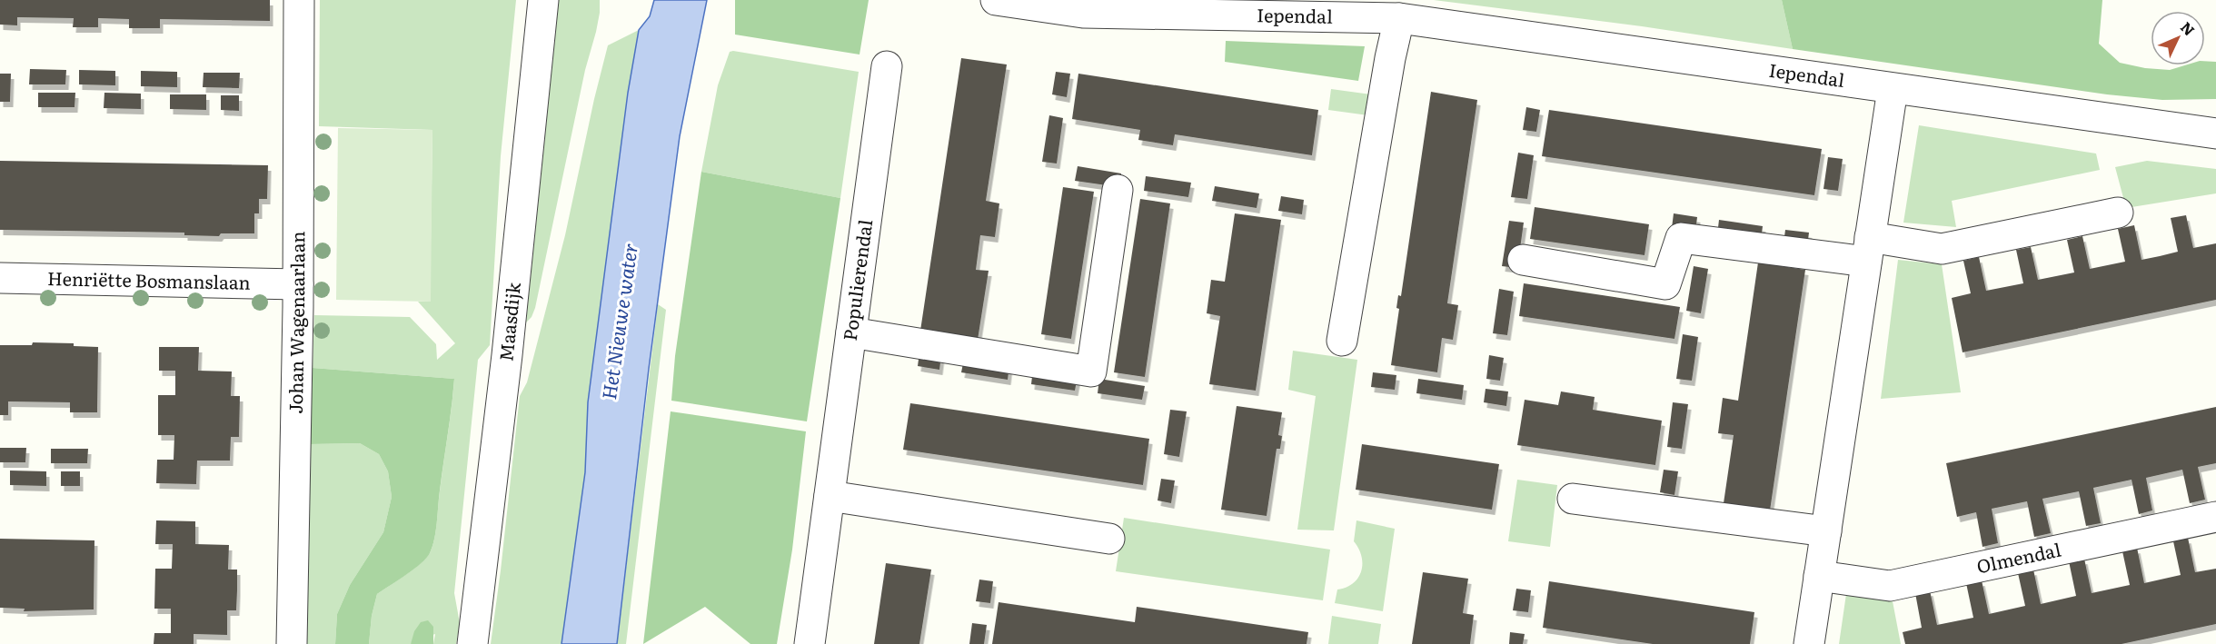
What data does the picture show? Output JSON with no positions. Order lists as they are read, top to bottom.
{
  "streets": {
    "street": [
      "Iependal",
      "Henriëtte Bosmanslaan",
      "Populierendal",
      "Johan Wagenaarlaan",
      "Maasdijk",
      "Olmendal"
    ]
  },
  "crossings": [
    ["Henriëtte Bosmanslaan", "Johan Wagenaarlaan"]
  ],
  "water": ["Het Nieuwe water"],
  "north": "top right"
}
